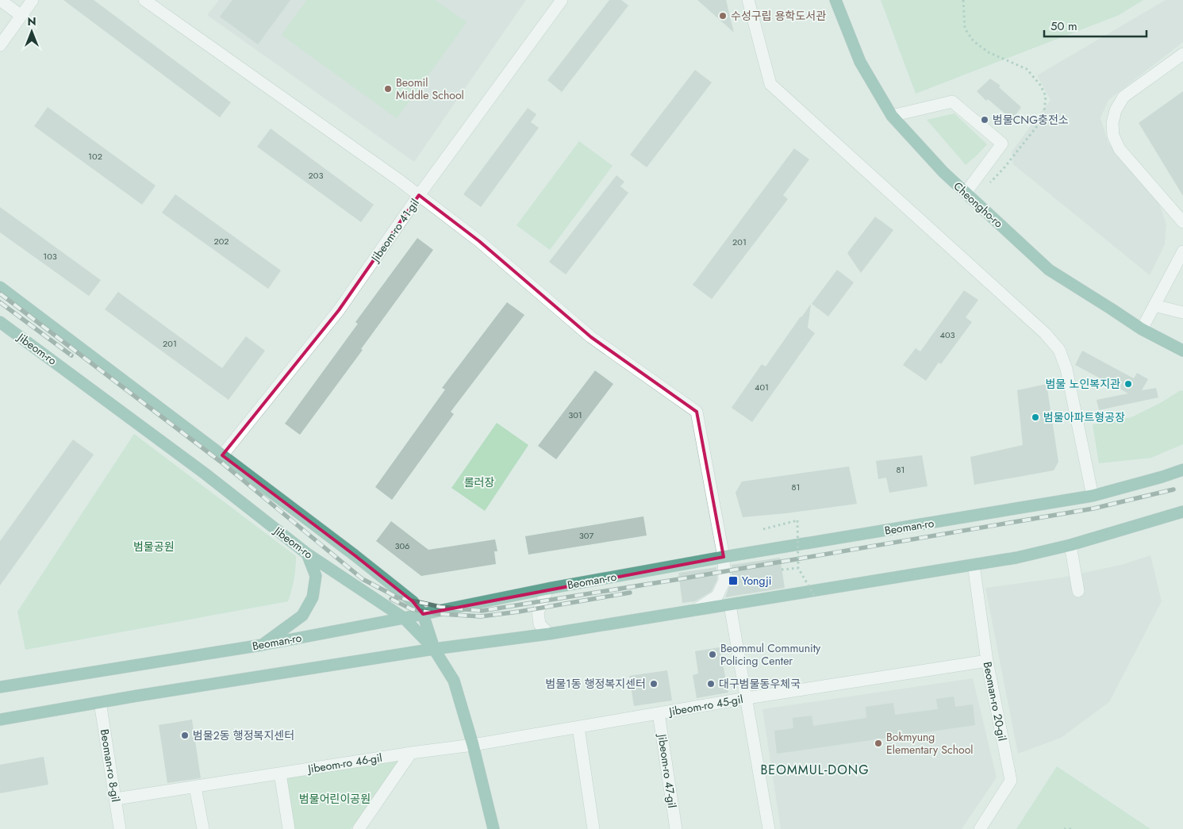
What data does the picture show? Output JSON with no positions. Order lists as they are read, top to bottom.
{
  "streets": {
    "main road": ["Cheongho-ro", "Jibeom-ro", "Beoman-ro"],
    "street": [
      "Jibeom-ro 41-gil",
      "Beoman-ro 20-gil",
      "Jibeom-ro 45-gil",
      "Jibeom-ro 46-gil",
      "Beoman-ro 8-gil",
      "Jibeom-ro 47-gil"
    ]
  },
  "crossings": [
    ["Jibeom-ro", "Beoman-ro"],
    ["Jibeom-ro", "Jibeom-ro 45-gil"],
    ["Jibeom-ro", "Jibeom-ro 46-gil"],
    ["Beoman-ro 20-gil", "Jibeom-ro 45-gil"],
    ["Jibeom-ro 45-gil", "Jibeom-ro 46-gil"],
    ["Jibeom-ro 45-gil", "Jibeom-ro 47-gil"],
    ["Jibeom-ro 46-gil", "Beoman-ro 8-gil"]
  ],
  "districts": ["BEOMMUL-DONG"],
  "parks": ["롤러장", "범물공원", "범물어린이공원"],
  "places": {
    "other": [
      "수성구립 용학도서관",
      "Beomil Middle School",
      "범물CNG충전소",
      "범물 노인복지관",
      "범물아파트형공장",
      "Beommul Community Policing Center",
      "범물1동 행정복지센터",
      "대구범물동우체국",
      "범물2동 행정복지센터",
      "Bokmyung Elementary School"
    ],
    "transit": ["Yongji"]
  },
  "house_numbers": [
    "102",
    "203",
    "202",
    "201",
    "103",
    "403",
    "201",
    "401",
    "301",
    "81",
    "81",
    "307",
    "306"
  ],
  "scale_bar": "50 m",
  "north": "top"
}
